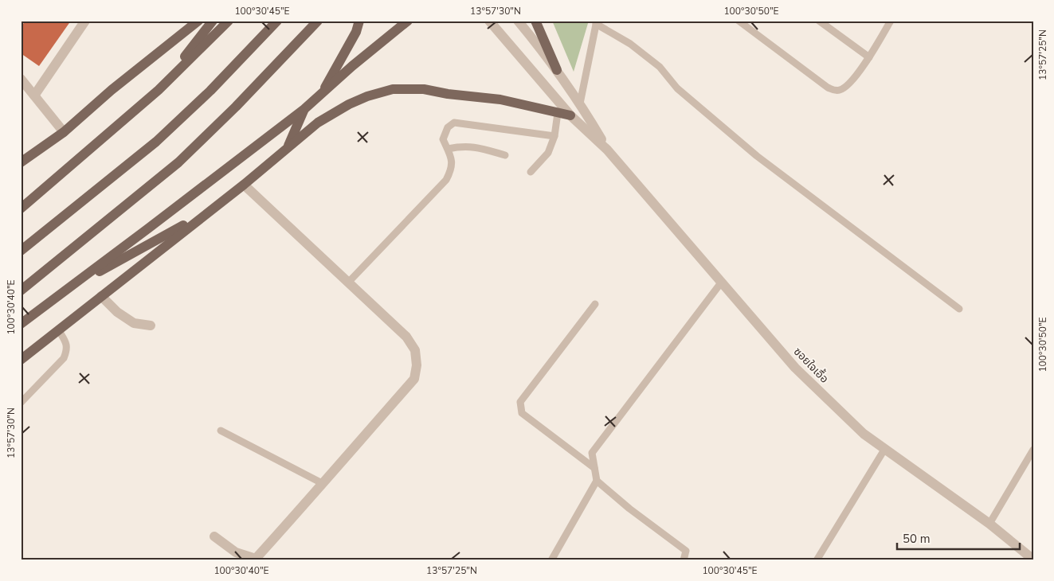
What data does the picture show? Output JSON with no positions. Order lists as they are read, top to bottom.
{
  "streets": {
    "street": ["ซอยใจเอื้อ"]
  },
  "scale_bar": "50 m",
  "coordinates": [
    "100°30'45\"E",
    "13°57'30\"N",
    "100°30'50\"E",
    "13°57'25\"N",
    "100°30'40\"E"
  ]
}
